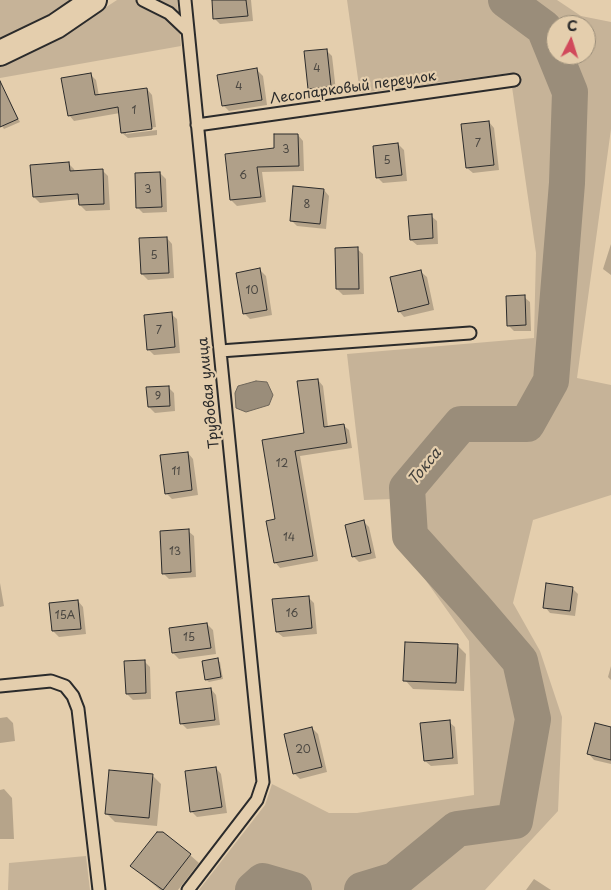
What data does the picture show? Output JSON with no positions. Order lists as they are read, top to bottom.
{
  "streets": {
    "lane": ["Лесопарковый переулок", "Трудовая улица"]
  },
  "crossings": [
    ["Лесопарковый переулок", "Трудовая улица"]
  ],
  "water": ["Токса"],
  "house_numbers": [
    "4",
    "4",
    "1",
    "7",
    "3",
    "5",
    "6",
    "3",
    "8",
    "5",
    "10",
    "7",
    "9",
    "12",
    "11",
    "14",
    "13",
    "16",
    "15А",
    "15",
    "20"
  ],
  "north": "top"
}
